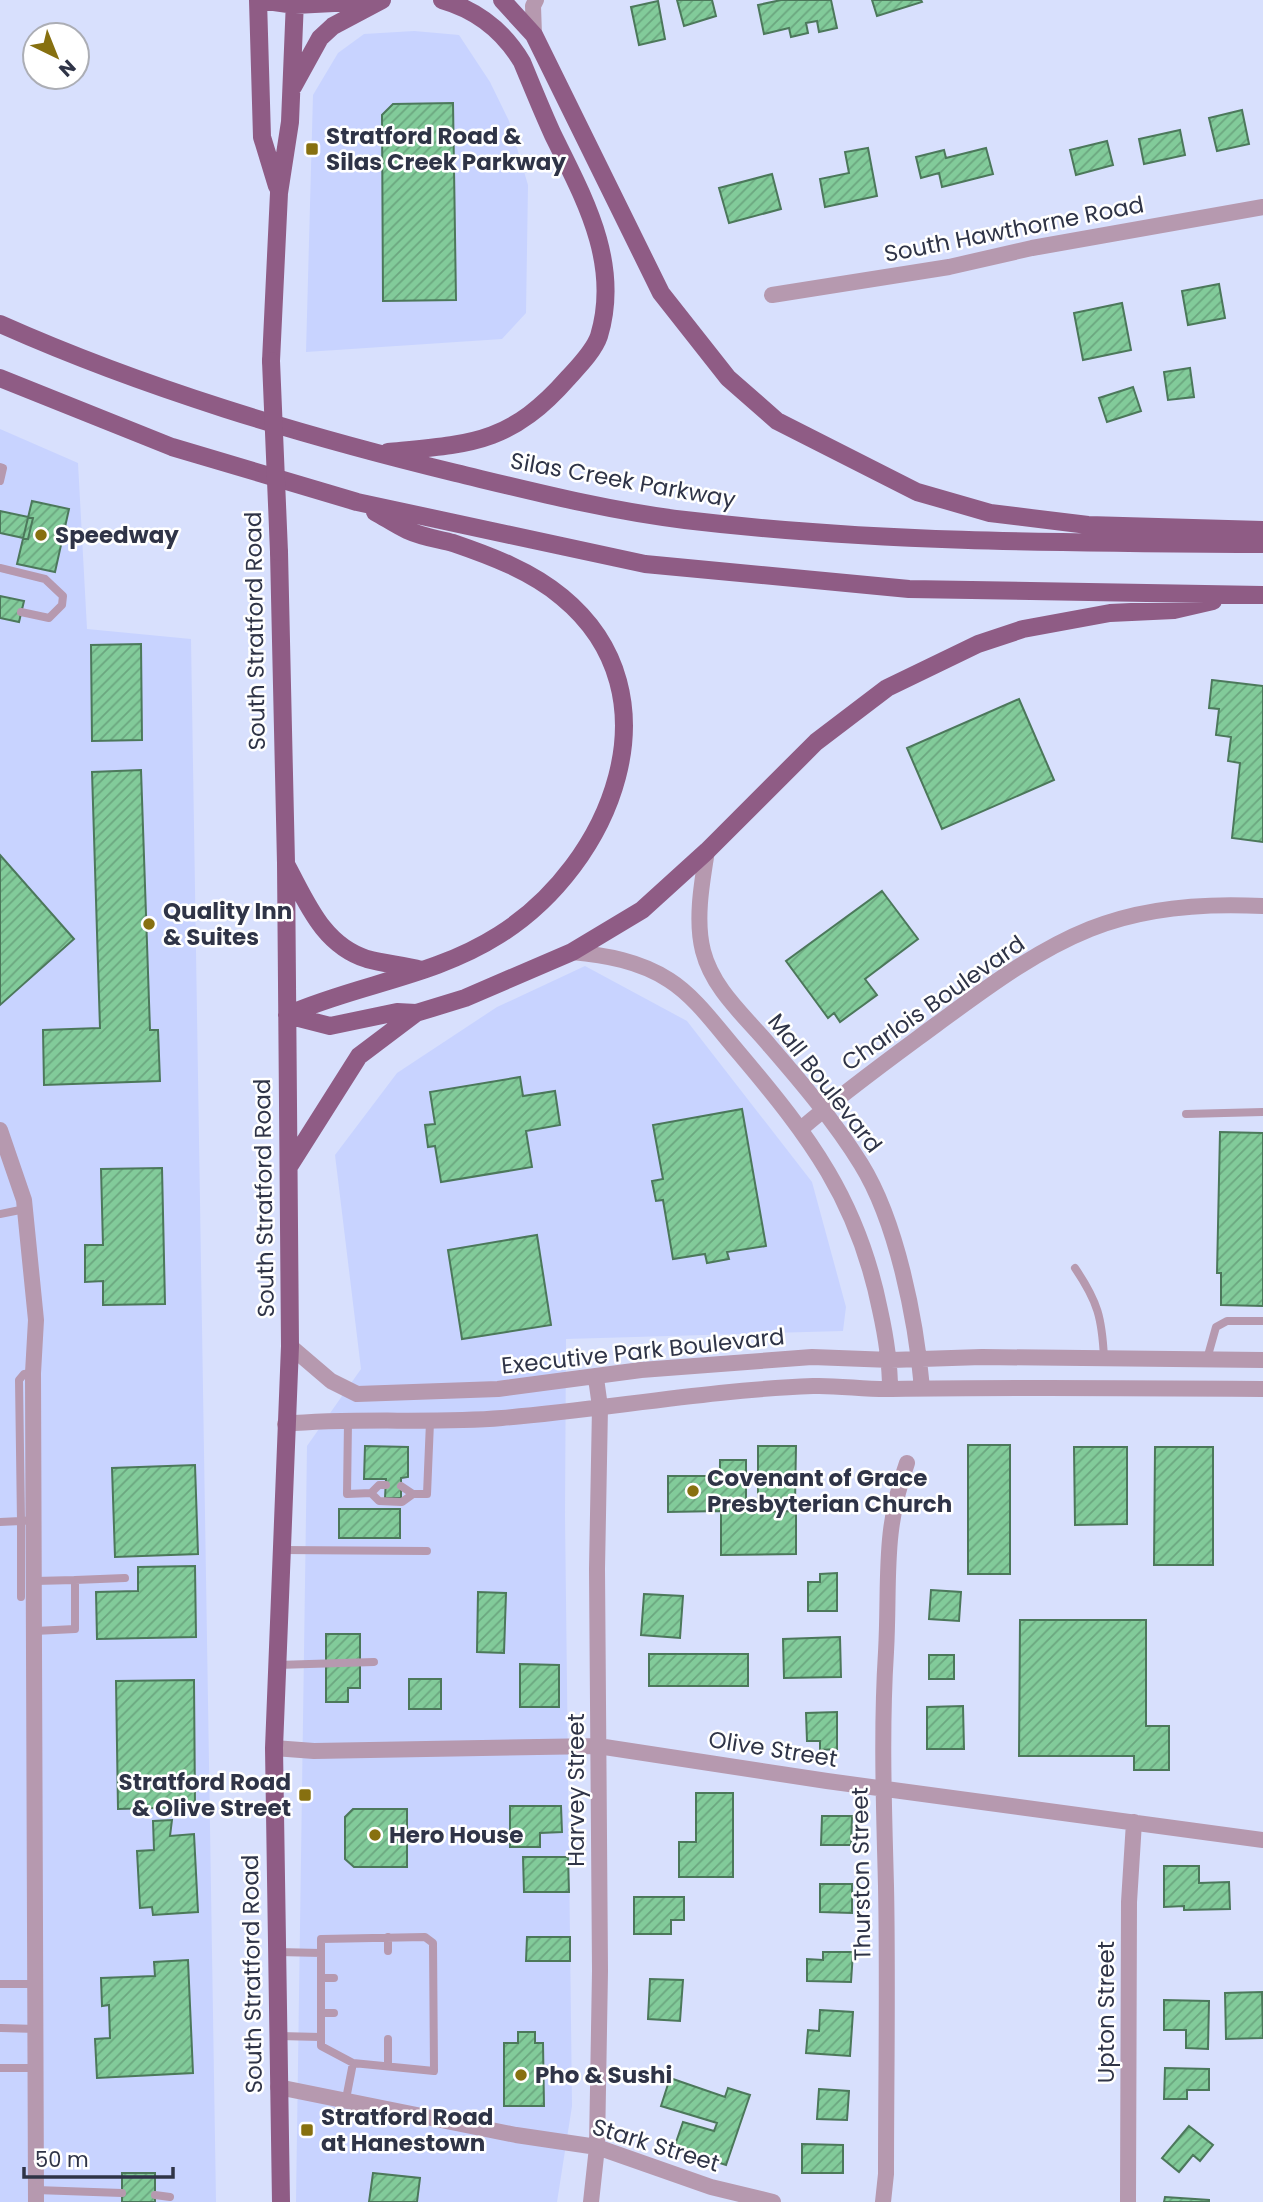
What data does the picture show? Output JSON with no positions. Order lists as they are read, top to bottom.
{
  "streets": {
    "main road": ["Silas Creek Parkway", "South Stratford Road"],
    "street": [
      "South Hawthorne Road",
      "Charlois Boulevard",
      "Mall Boulevard",
      "Executive Park Boulevard",
      "Olive Street",
      "Harvey Street",
      "Thurston Street",
      "Upton Street",
      "Stark Street"
    ]
  },
  "crossings": [
    ["South Stratford Road", "Executive Park Boulevard"],
    ["South Stratford Road", "Olive Street"],
    ["South Stratford Road", "Stark Street"],
    ["Charlois Boulevard", "Mall Boulevard"],
    ["Mall Boulevard", "Executive Park Boulevard"],
    ["Executive Park Boulevard", "Harvey Street"],
    ["Olive Street", "Harvey Street"],
    ["Olive Street", "Thurston Street"],
    ["Olive Street", "Upton Street"],
    ["Harvey Street", "Stark Street"]
  ],
  "places": {
    "transit": ["Stratford Road & Silas Creek Parkway", "Stratford Road & Olive Street", "Stratford Road at Hanestown"],
    "other": [
      "Speedway",
      "Quality Inn & Suites",
      "Covenant of Grace Presbyterian Church",
      "Hero House",
      "Pho & Sushi"
    ]
  },
  "scale_bar": "50 m",
  "north": "bottom right"
}
